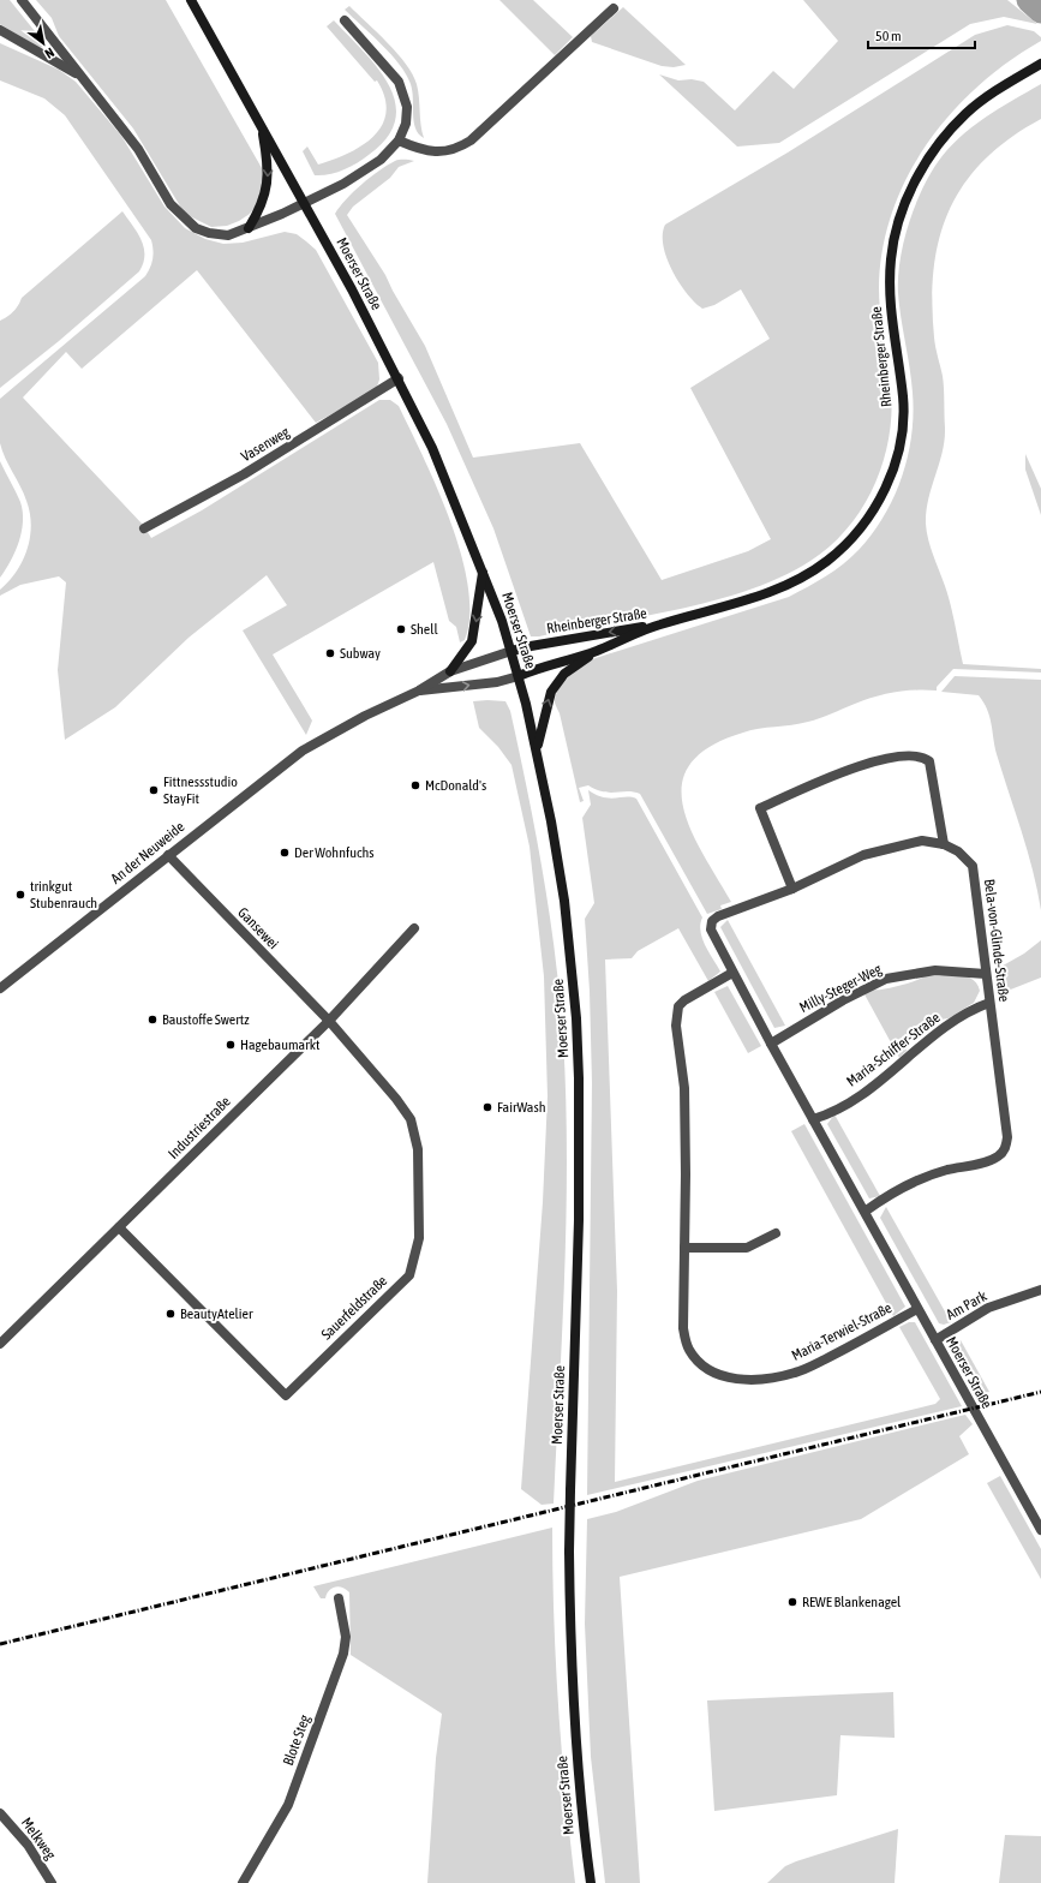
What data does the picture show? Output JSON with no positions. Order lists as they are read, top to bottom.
{
  "streets": {
    "main road": ["Moerser Straße", "Rheinberger Straße"],
    "street": [
      "Vasenweg",
      "An der Neuweide",
      "Gansewei",
      "Bela-von-Glinde-Straße",
      "Milly-Steger-Weg",
      "Maria-Schiffer-Straße",
      "Industriestraße",
      "Am Park",
      "Sauerfeldstraße",
      "Maria-Terwiel-Straße",
      "Blote Steg",
      "Melkweg"
    ]
  },
  "crossings": [
    ["Moerser Straße", "Rheinberger Straße"],
    ["Moerser Straße", "Vasenweg"],
    ["Moerser Straße", "An der Neuweide"],
    ["Moerser Straße", "Bela-von-Glinde-Straße"],
    ["Moerser Straße", "Milly-Steger-Weg"],
    ["Moerser Straße", "Maria-Schiffer-Straße"],
    ["Moerser Straße", "Am Park"],
    ["Moerser Straße", "Maria-Terwiel-Straße"],
    ["Rheinberger Straße", "An der Neuweide"],
    ["An der Neuweide", "Gansewei"],
    ["Gansewei", "Industriestraße"],
    ["Gansewei", "Sauerfeldstraße"],
    ["Bela-von-Glinde-Straße", "Milly-Steger-Weg"],
    ["Bela-von-Glinde-Straße", "Maria-Schiffer-Straße"],
    ["Industriestraße", "Sauerfeldstraße"]
  ],
  "places": [
    "Shell",
    "Subway",
    "McDonald's",
    "Fittnessstudio StayFit",
    "Der Wohnfuchs",
    "trinkgut Stubenrauch",
    "Baustoffe Swertz",
    "Hagebaumarkt",
    "FairWash",
    "BeautyAtelier",
    "REWE Blankenagel"
  ],
  "scale_bar": "50 m",
  "north": "bottom right"
}
